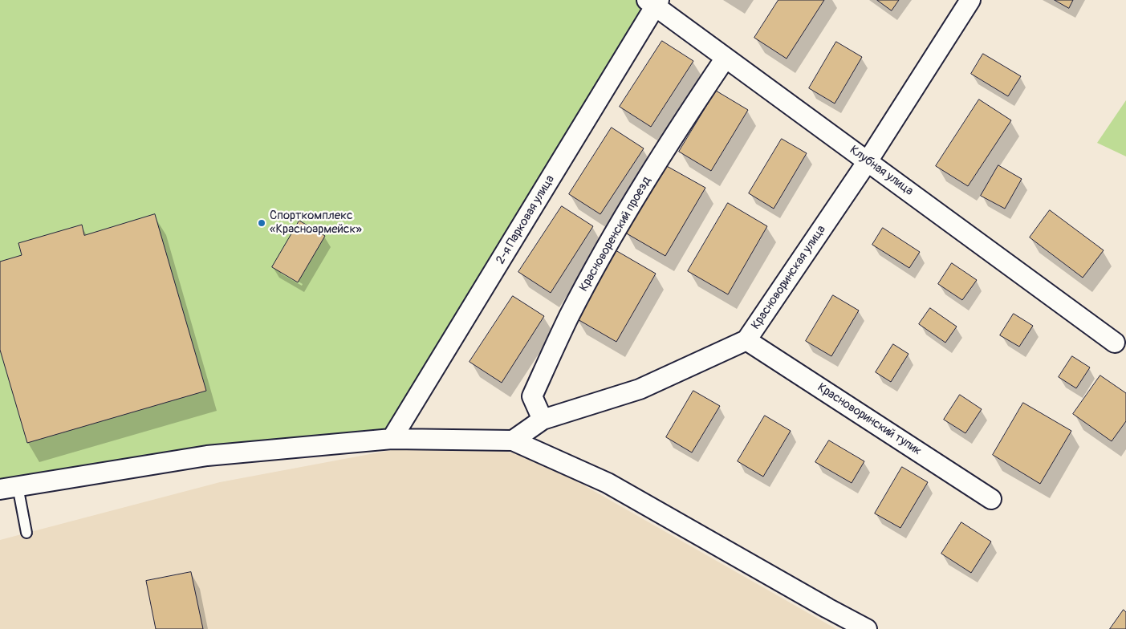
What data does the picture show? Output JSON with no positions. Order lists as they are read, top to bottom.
{
  "streets": {
    "street": [
      "Клубная улица",
      "2-я Парковая улица",
      "Красноворенский проезд",
      "Красноворинская улица",
      "Красноворинский тупик"
    ]
  },
  "crossings": [
    ["Клубная улица", "2-я Парковая улица"],
    ["Клубная улица", "Красноворенский проезд"],
    ["Клубная улица", "Красноворинская улица"],
    ["Красноворенский проезд", "Красноворинская улица"],
    ["Красноворинская улица", "Красноворинский тупик"]
  ],
  "places": ["Спорткомплекс «Красноармейск»"]
}
